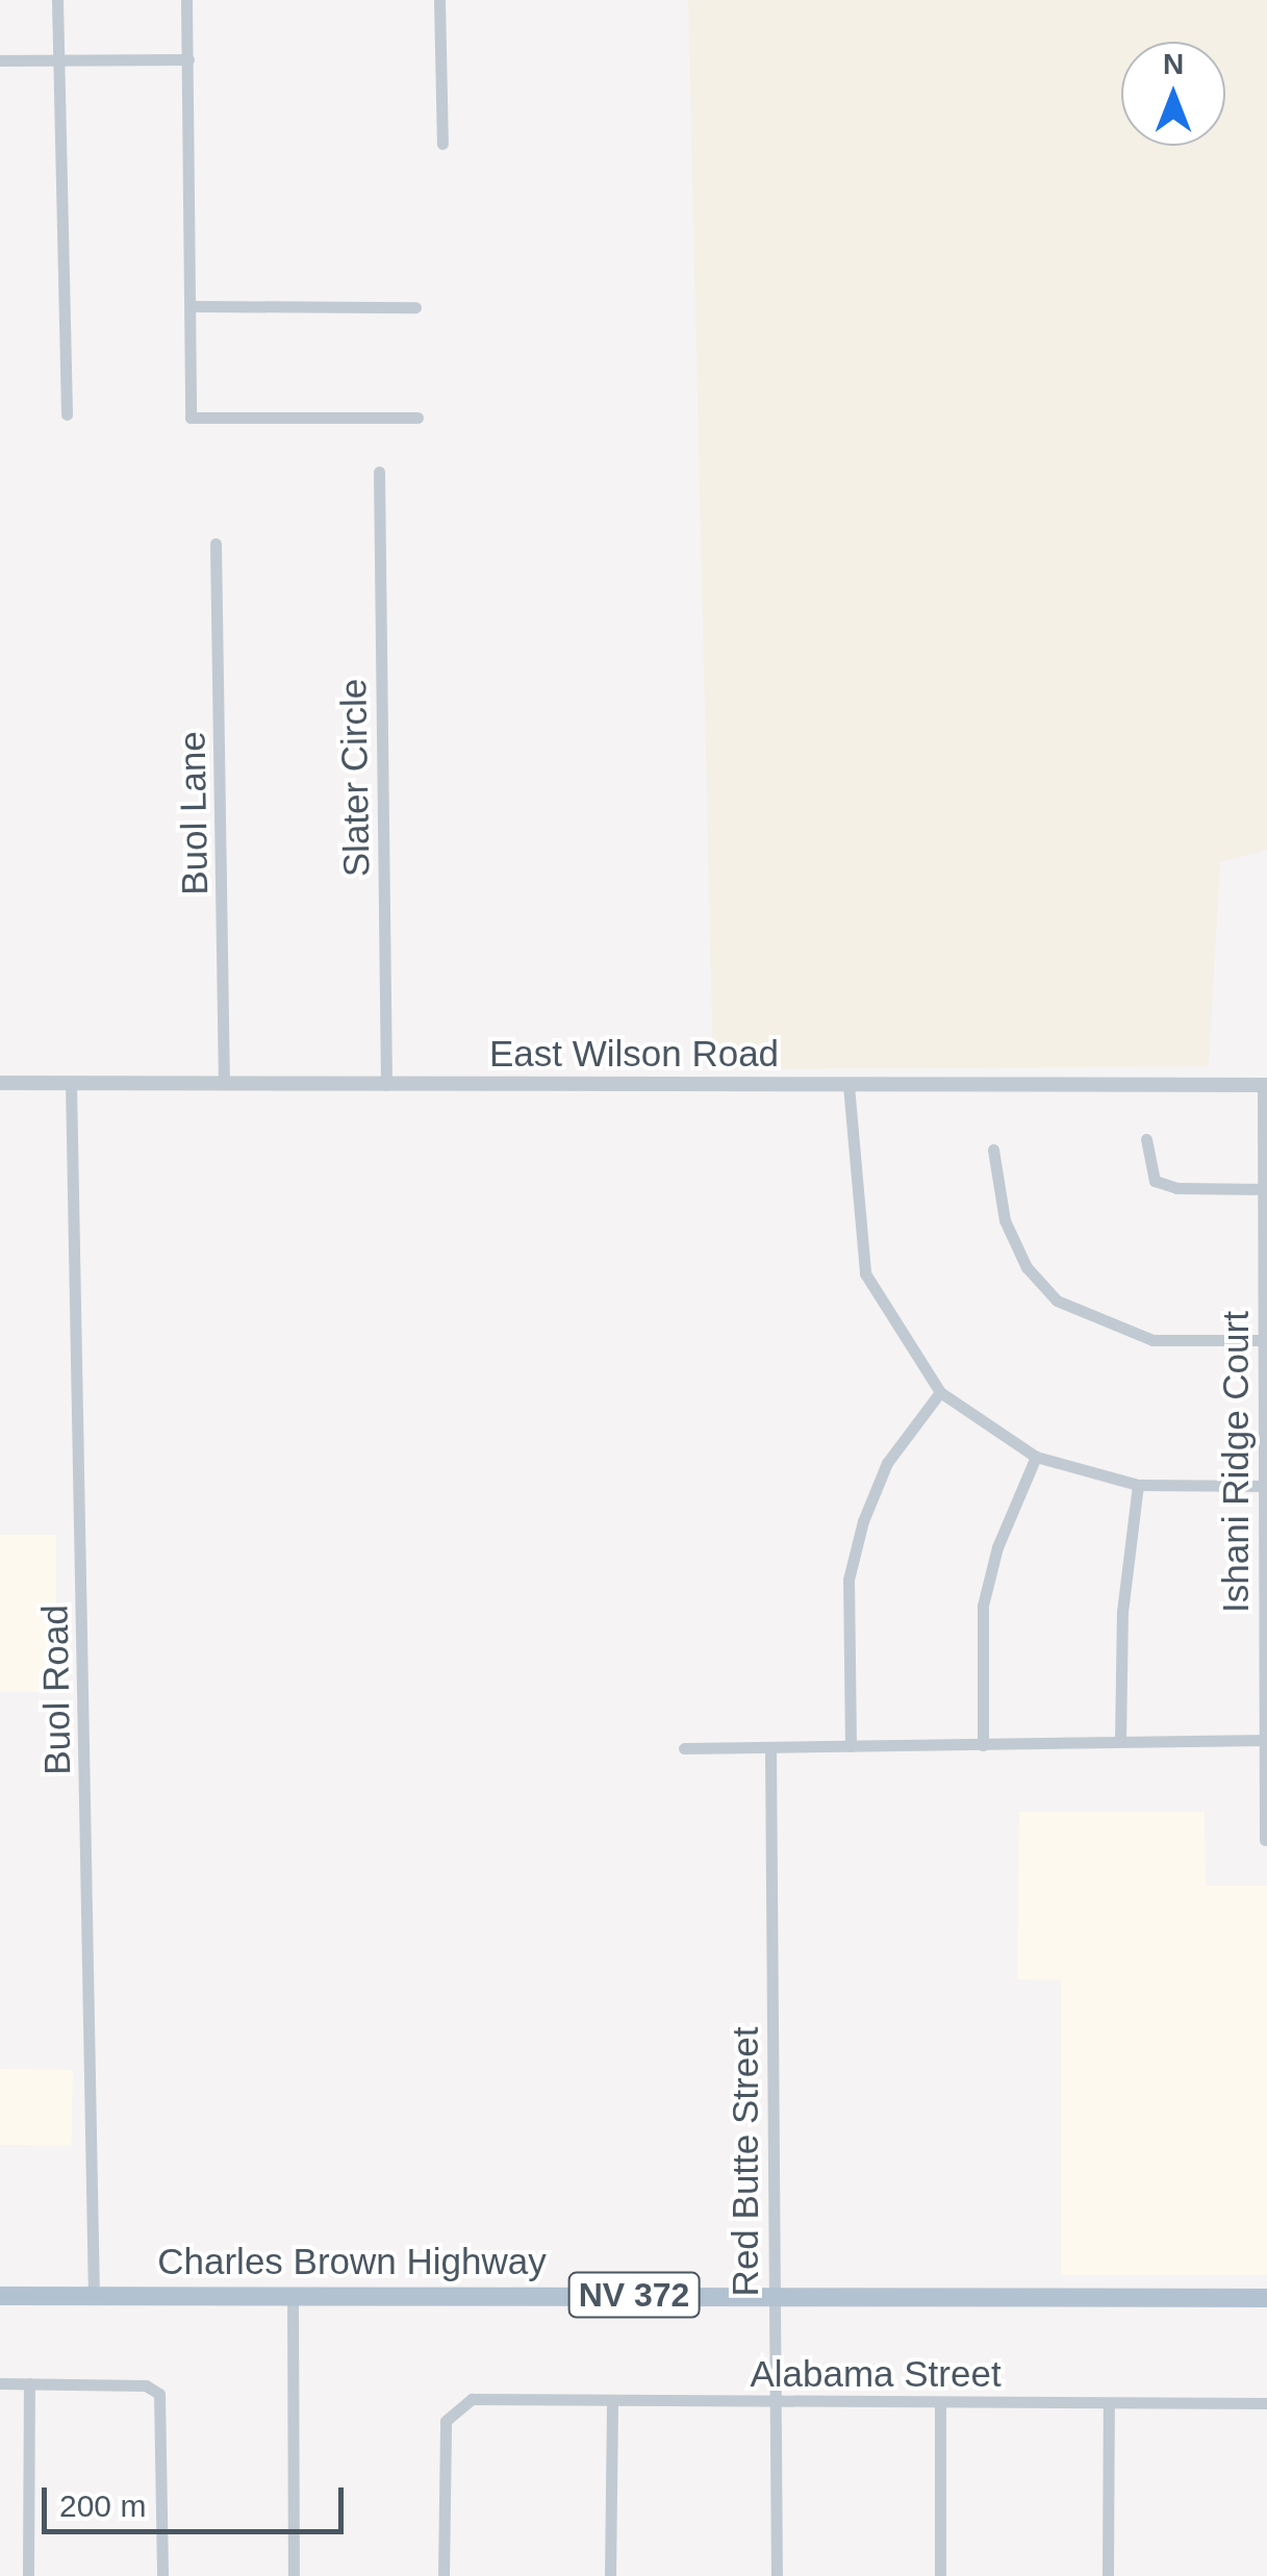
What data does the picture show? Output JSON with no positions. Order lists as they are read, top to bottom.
{
  "streets": {
    "main road": ["Charles Brown Highway", "NV 372"],
    "street": [
      "Slater Circle",
      "Buol Lane",
      "East Wilson Road",
      "Ishani Ridge Court",
      "Buol Road",
      "Red Butte Street",
      "Alabama Street"
    ]
  },
  "crossings": [
    ["Slater Circle", "East Wilson Road"],
    ["Buol Lane", "East Wilson Road"],
    ["East Wilson Road", "Ishani Ridge Court"],
    ["East Wilson Road", "Buol Road"],
    ["Buol Road", "Charles Brown Highway"],
    ["Red Butte Street", "Charles Brown Highway"],
    ["Red Butte Street", "Alabama Street"]
  ],
  "scale_bar": "200 m",
  "north": "top"
}
